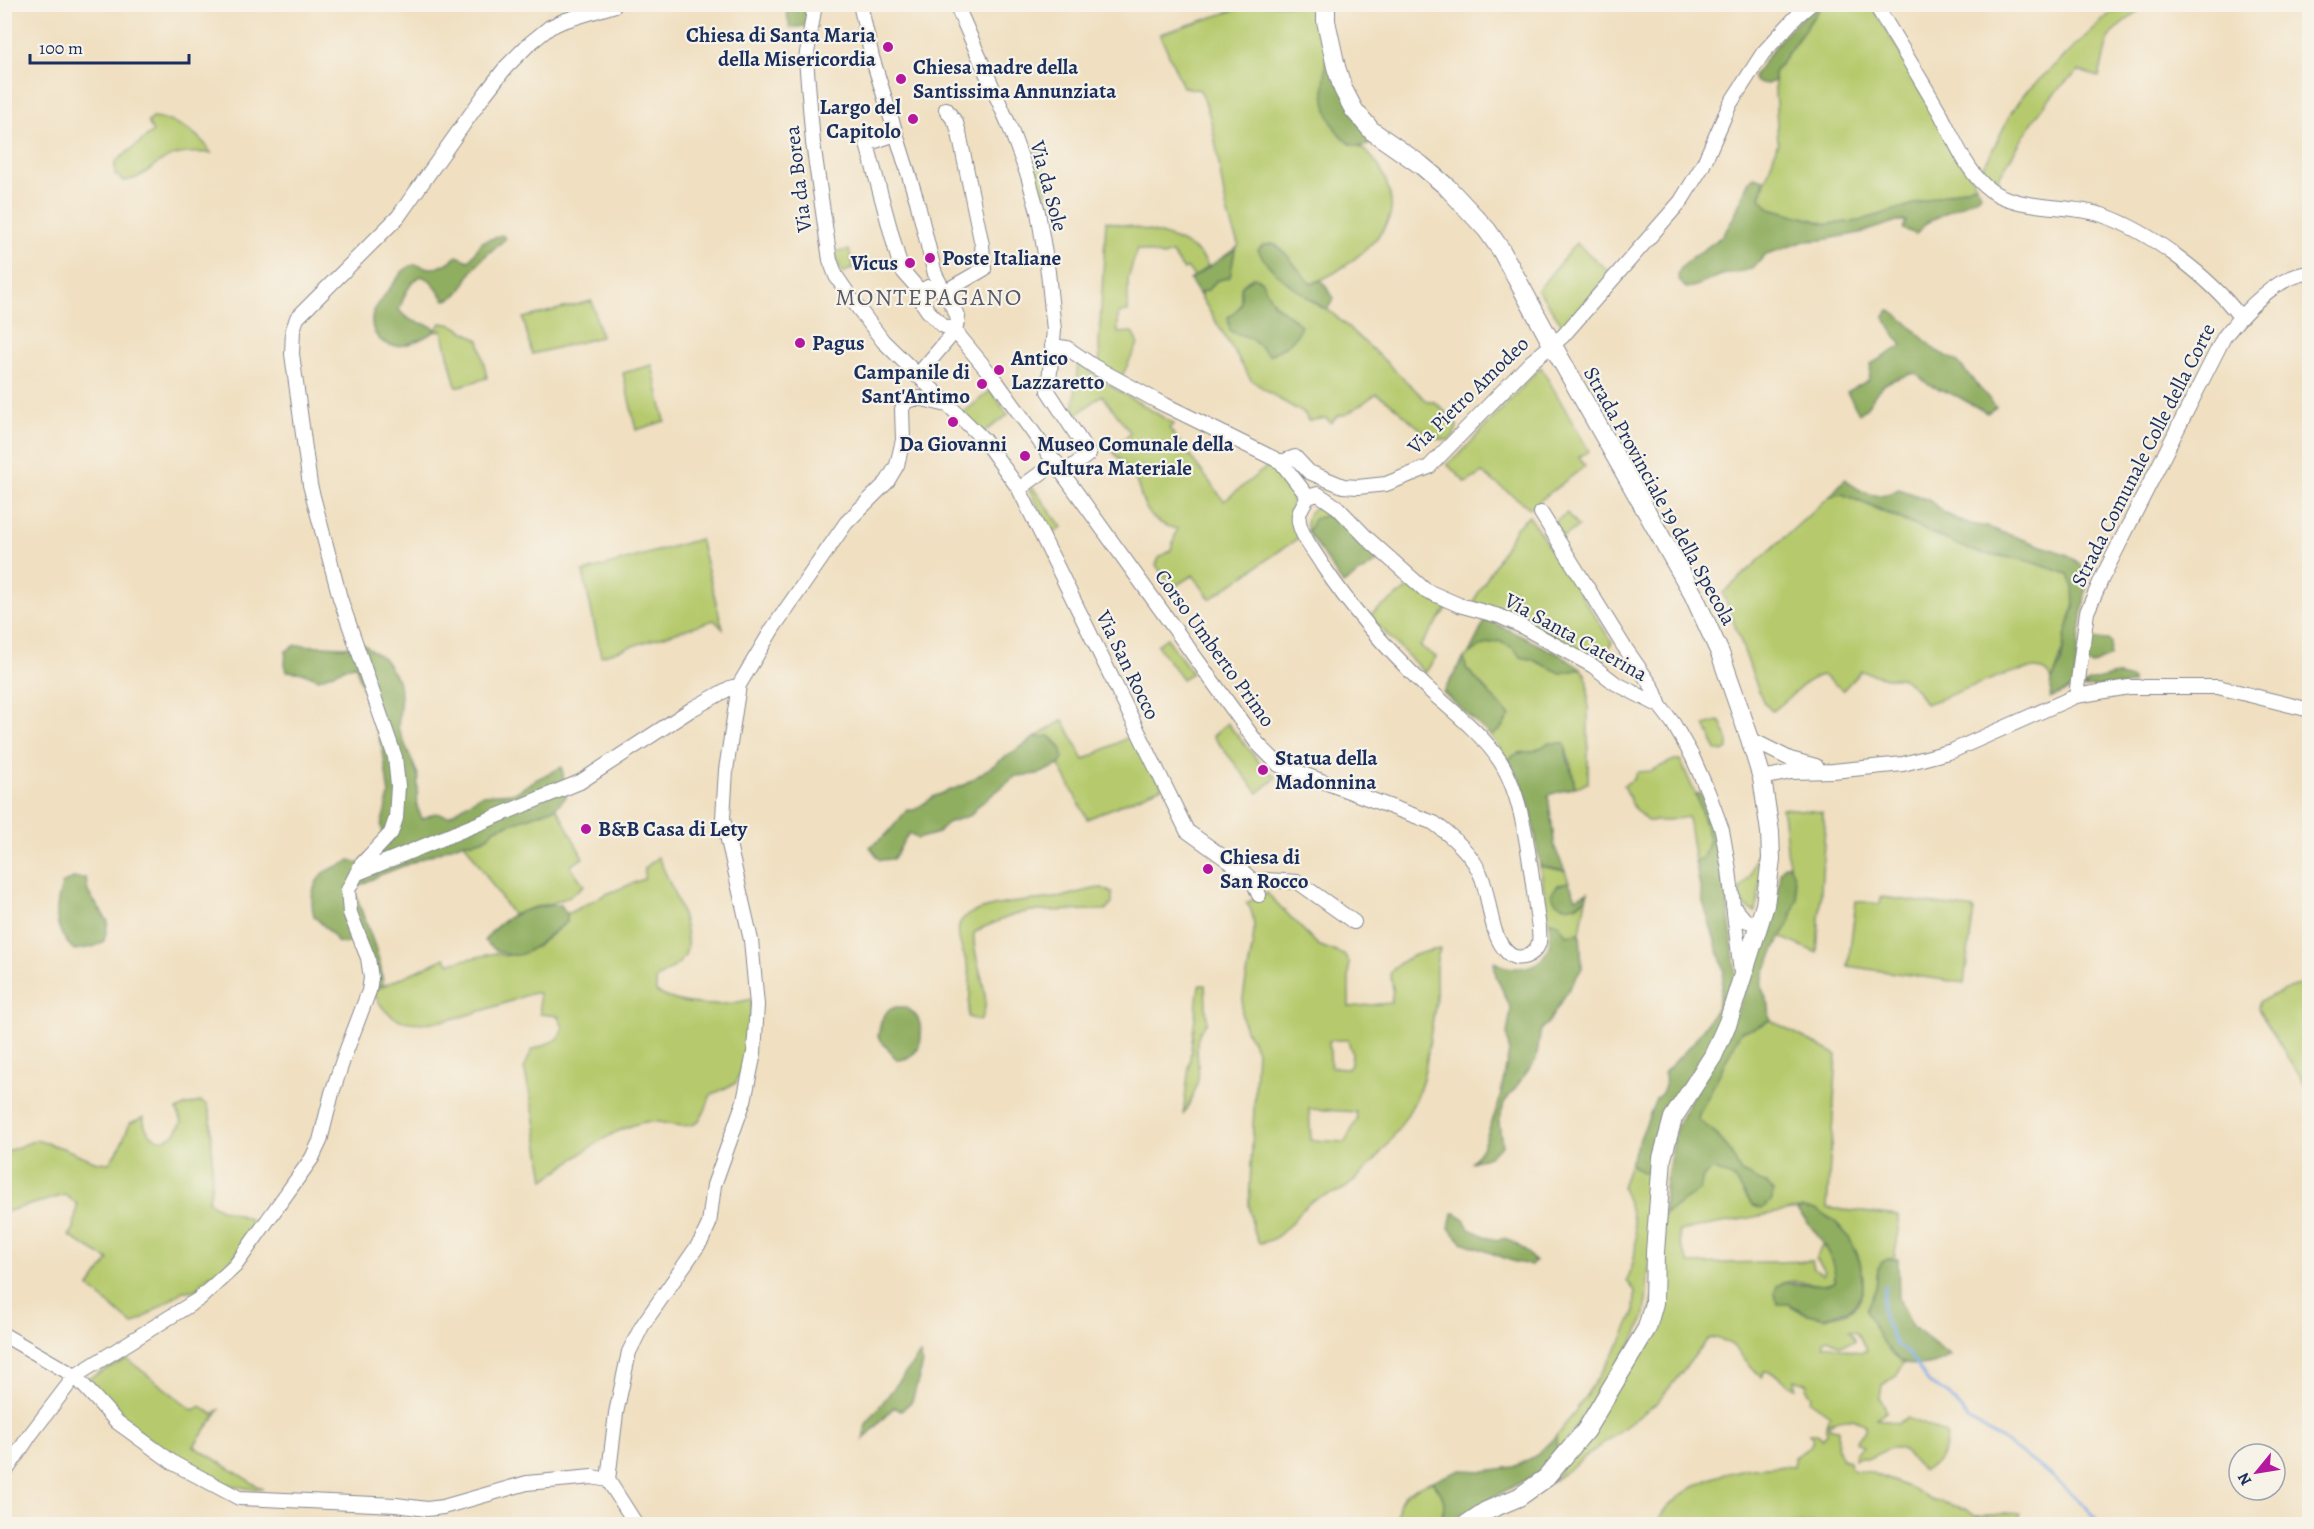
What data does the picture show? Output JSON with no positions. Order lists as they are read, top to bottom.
{
  "streets": {
    "main road": ["Strada Provinciale 19 della Specola"],
    "street": [
      "Via da Borea",
      "Via da Sole",
      "Via Pietro Amodeo",
      "Strada Comunale Colle della Corte",
      "Via Santa Caterina",
      "Corso Umberto Primo",
      "Via San Rocco"
    ]
  },
  "crossings": [
    ["Via da Borea", "Via San Rocco"],
    ["Via da Sole", "Corso Umberto Primo"],
    ["Via Pietro Amodeo", "Strada Provinciale 19 della Specola"],
    ["Strada Provinciale 19 della Specola", "Via Santa Caterina"],
    ["Via Santa Caterina", "Corso Umberto Primo"]
  ],
  "districts": ["MONTEPAGANO"],
  "places": [
    "Chiesa di Santa Maria della Misericordia",
    "Chiesa madre della Santissima Annunziata",
    "Largo del Capitolo",
    "Poste Italiane",
    "Vicus",
    "Pagus",
    "Antico Lazzaretto",
    "Campanile di Sant'Antimo",
    "Da Giovanni",
    "Museo Comunale della Cultura Materiale",
    "Statua della Madonnina",
    "B&B Casa di Lety",
    "Chiesa di San Rocco"
  ],
  "scale_bar": "100 m",
  "north": "bottom left"
}
